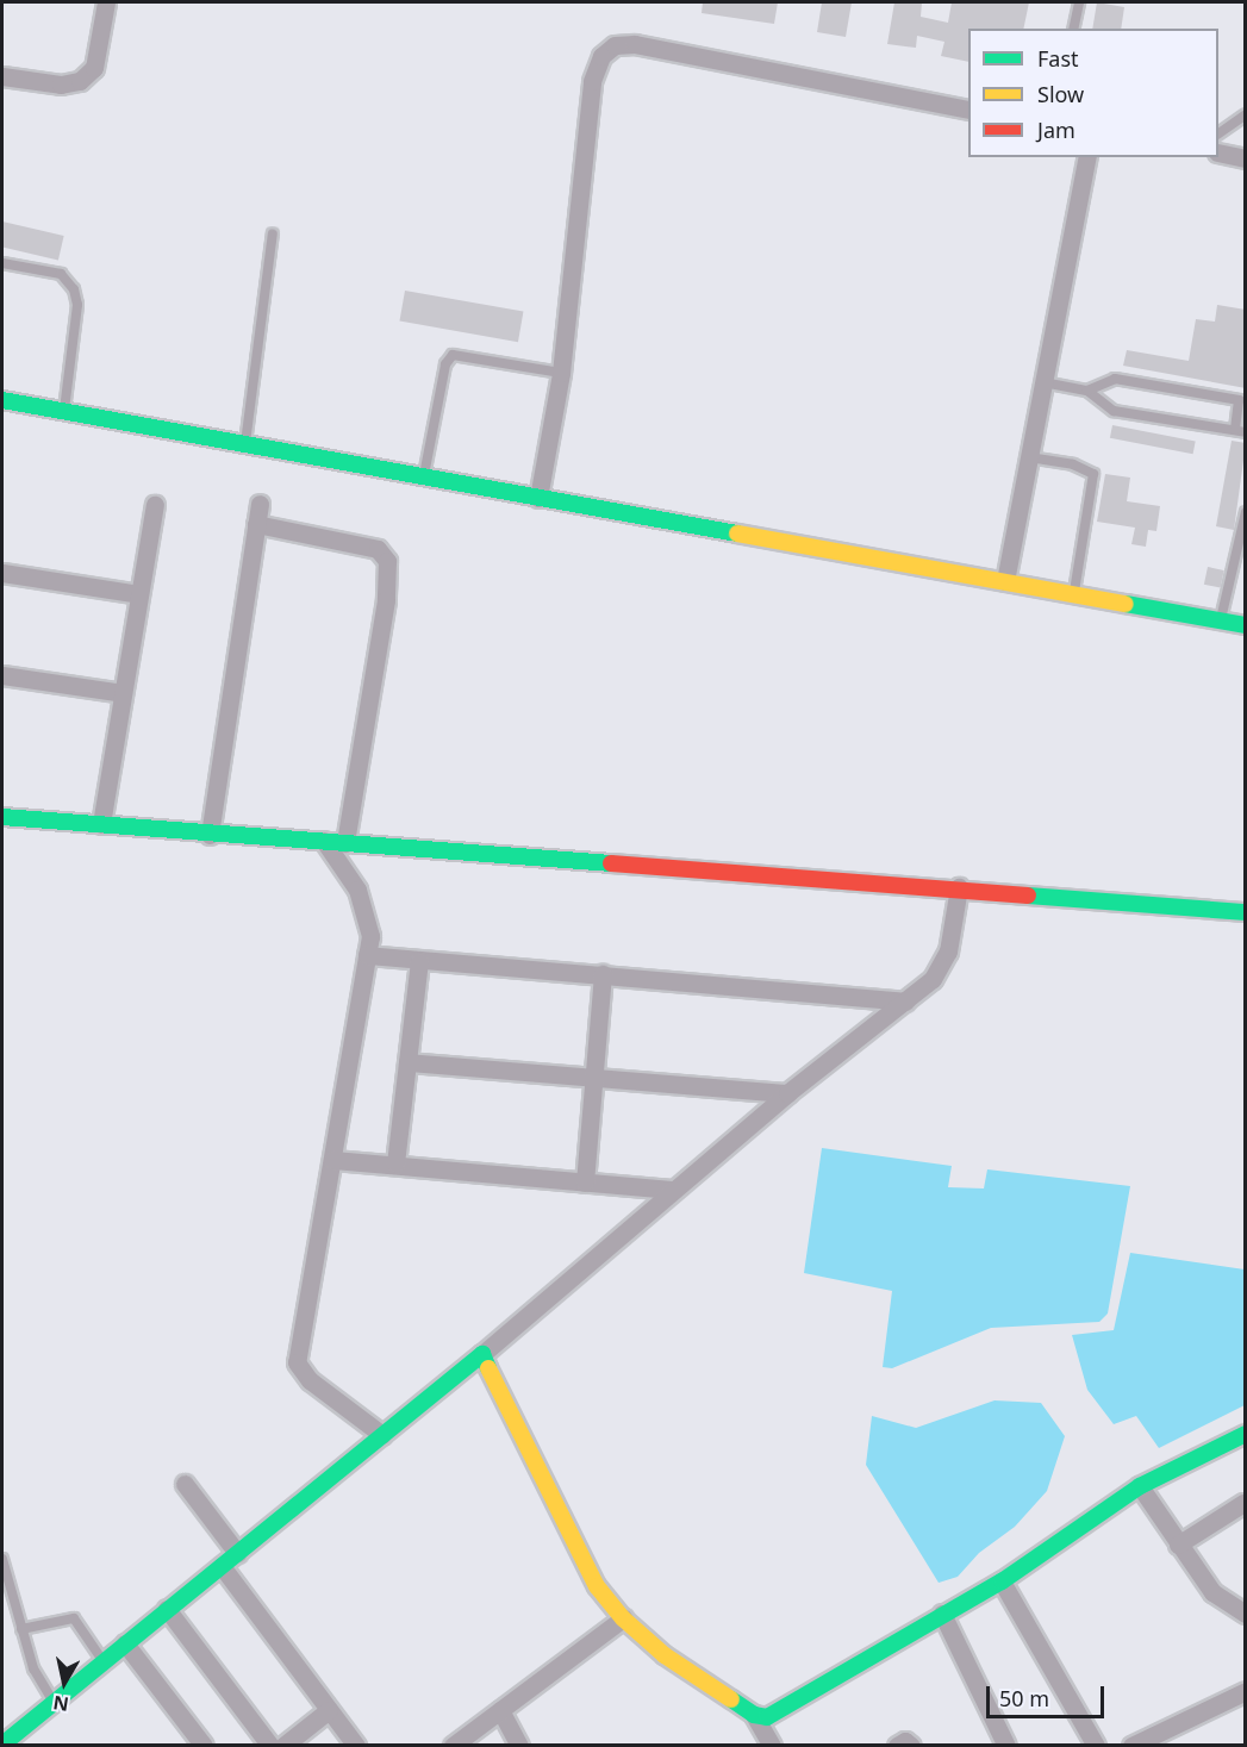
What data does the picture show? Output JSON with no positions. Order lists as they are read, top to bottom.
{
  "legend": ["Fast", "Slow", "Jam"],
  "scale_bar": "50 m",
  "north": "bottom"
}
